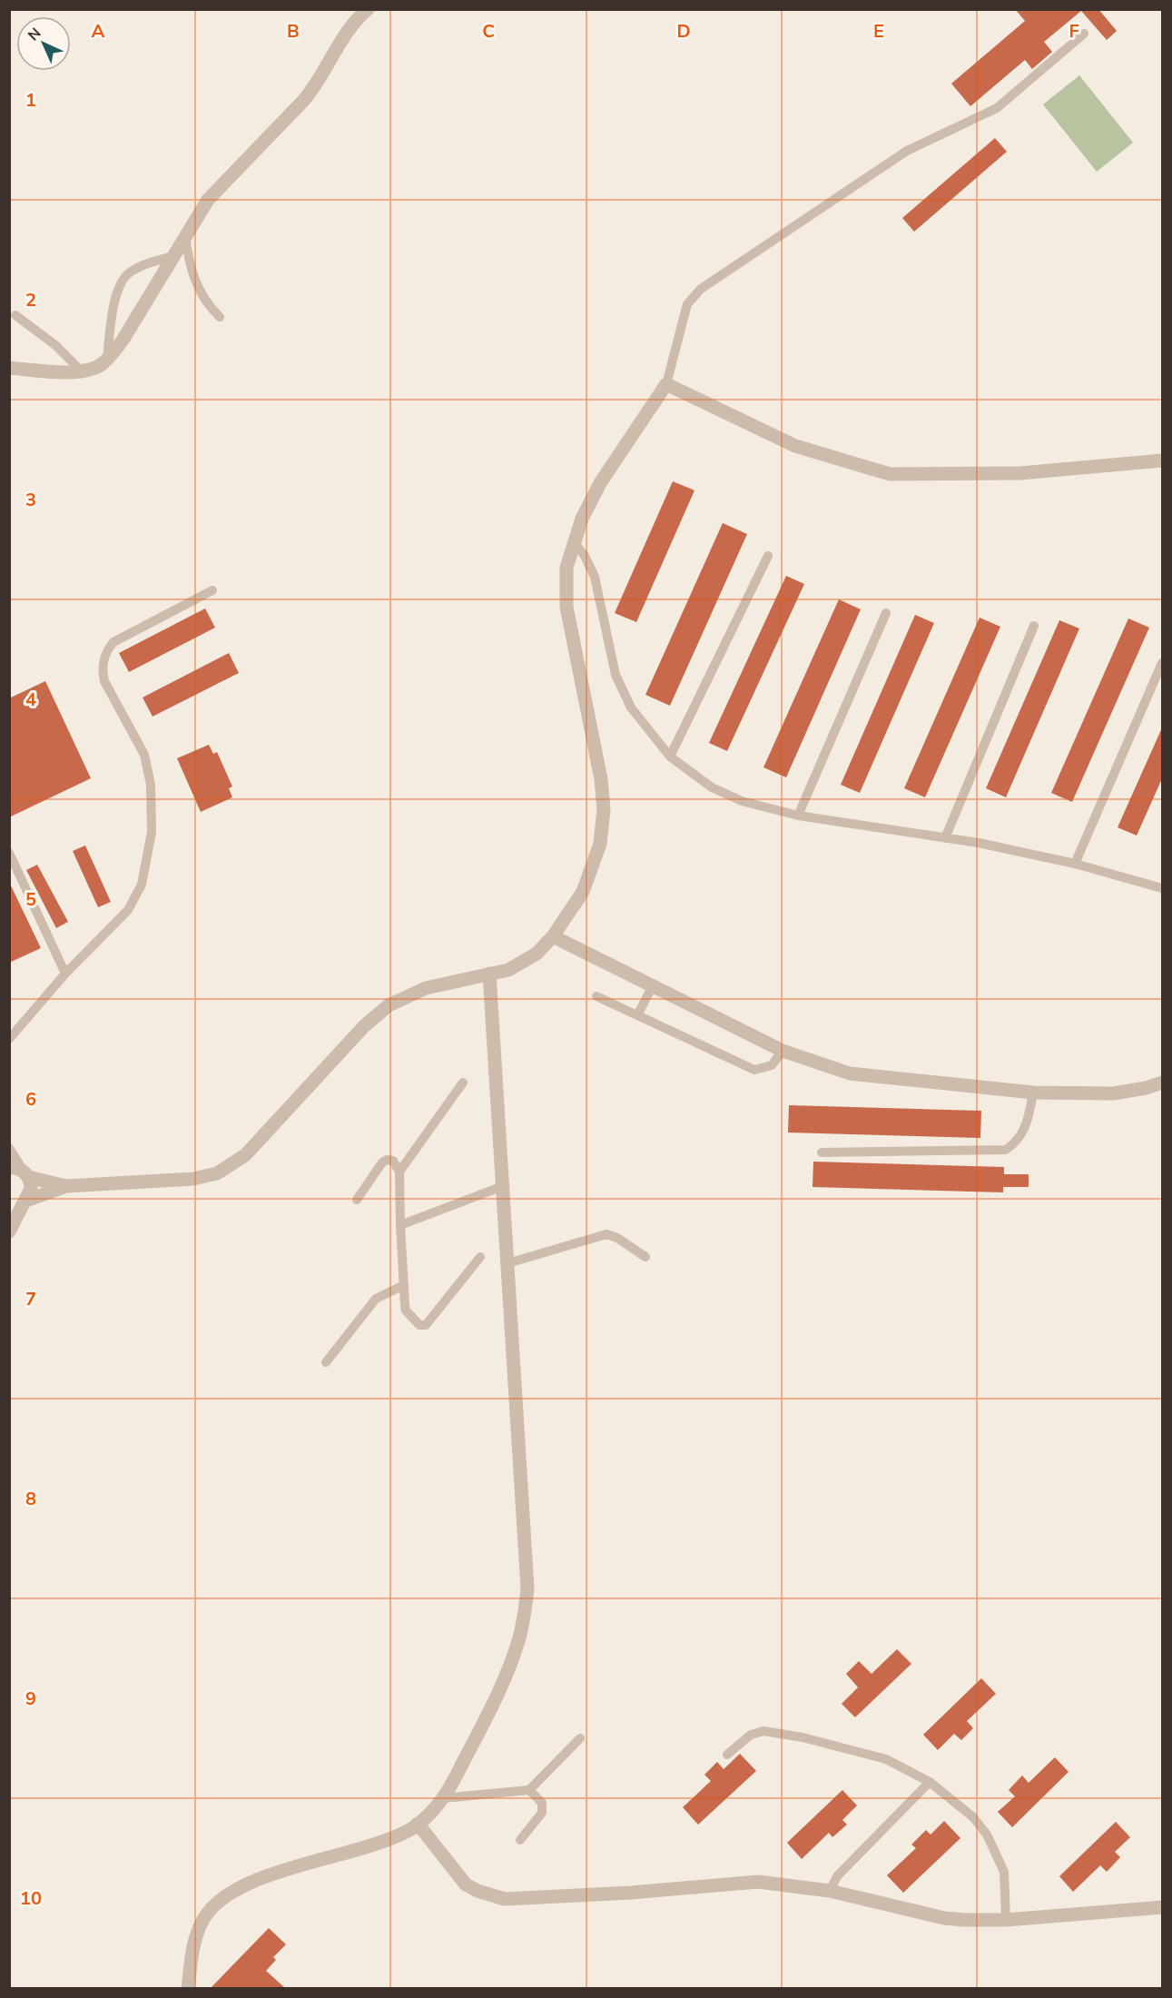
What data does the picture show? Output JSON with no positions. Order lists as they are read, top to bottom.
{
  "north": "top left",
  "grid": {
    "columns": [
      "A",
      "B",
      "C",
      "D",
      "E",
      "F"
    ],
    "rows": [
      "1",
      "2",
      "3",
      "4",
      "5",
      "6",
      "7",
      "8",
      "9",
      "10"
    ]
  }
}
